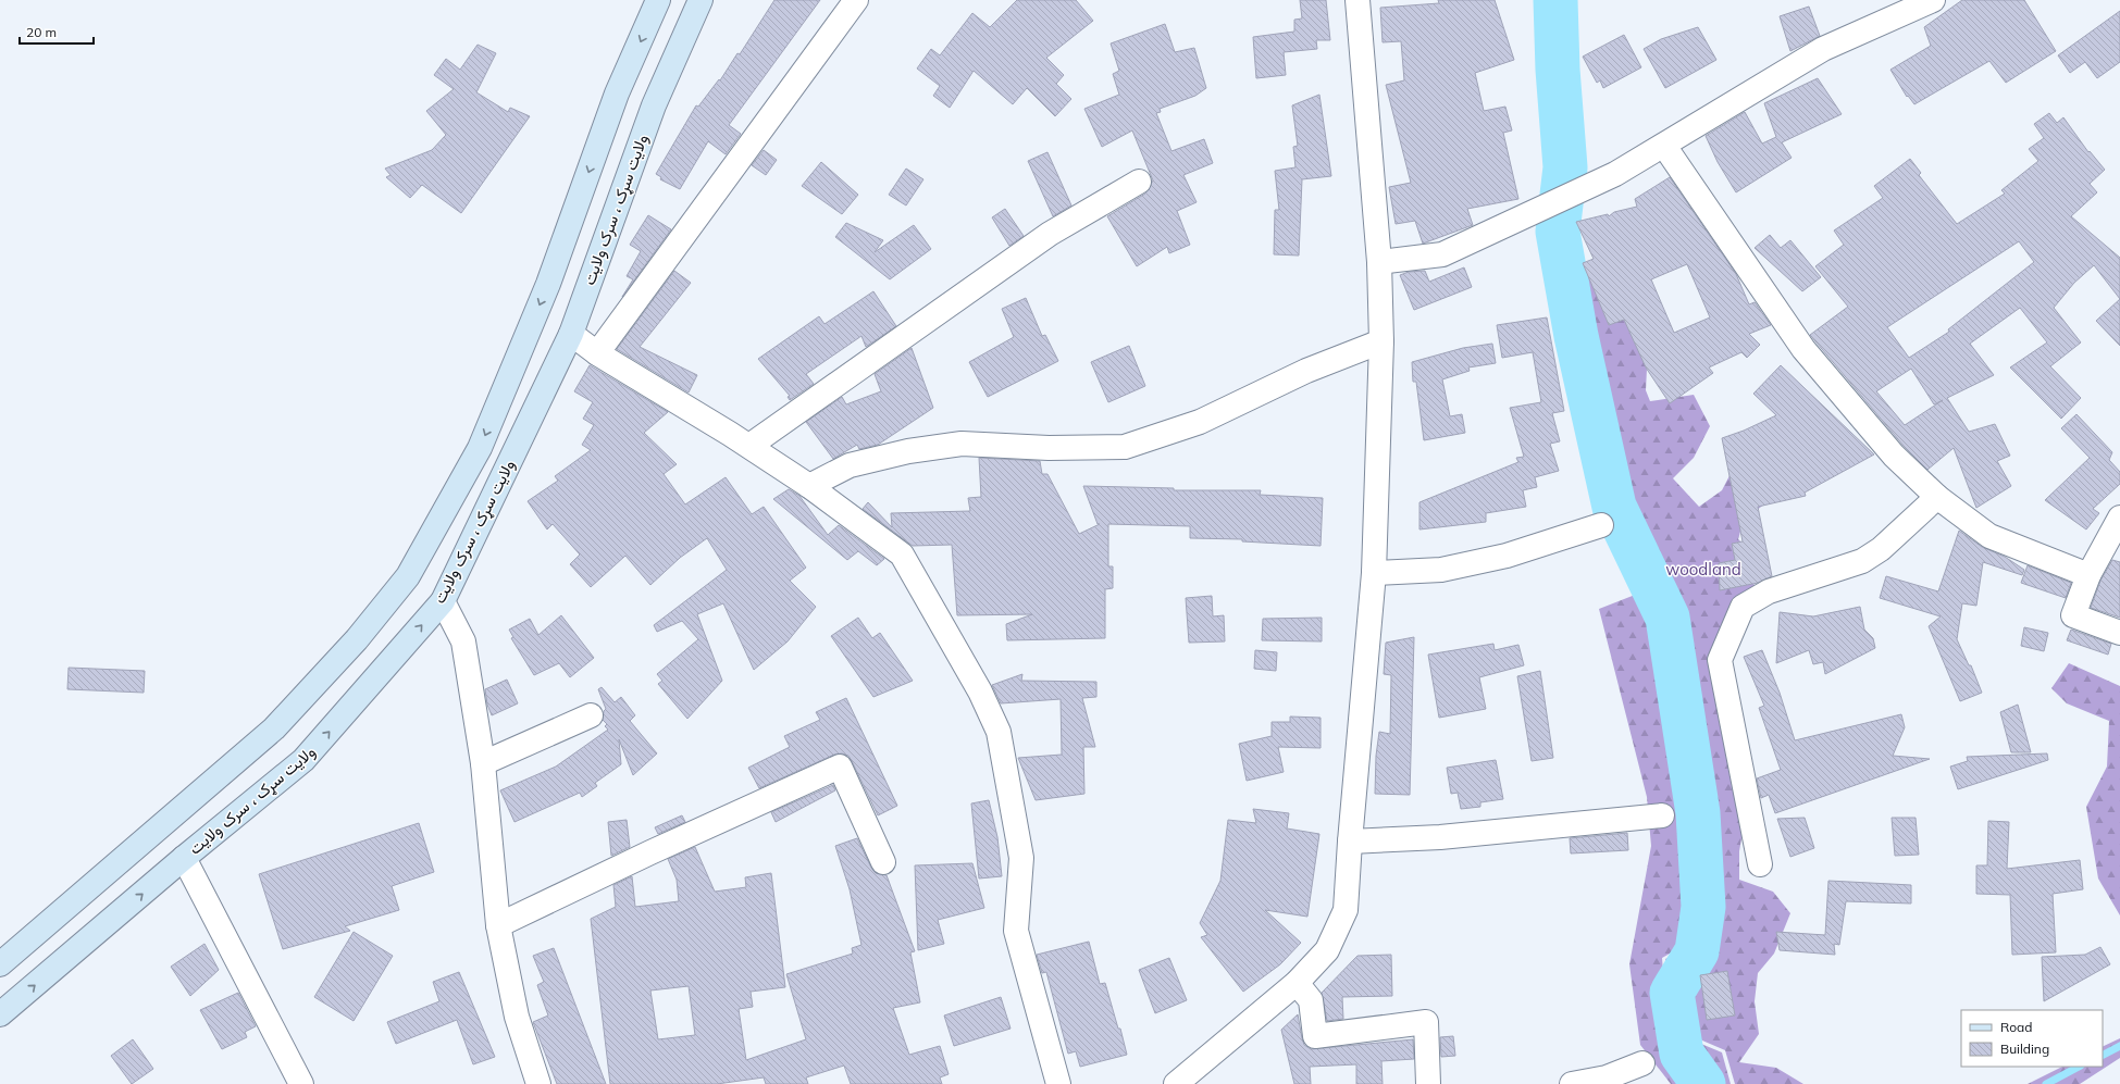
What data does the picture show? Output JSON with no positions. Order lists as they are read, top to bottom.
{
  "streets": {
    "main road": ["ولایت سړک ، سرک ولایت"]
  },
  "parks": ["woodland"],
  "legend": ["Road", "Building"],
  "scale_bar": "20 m"
}
